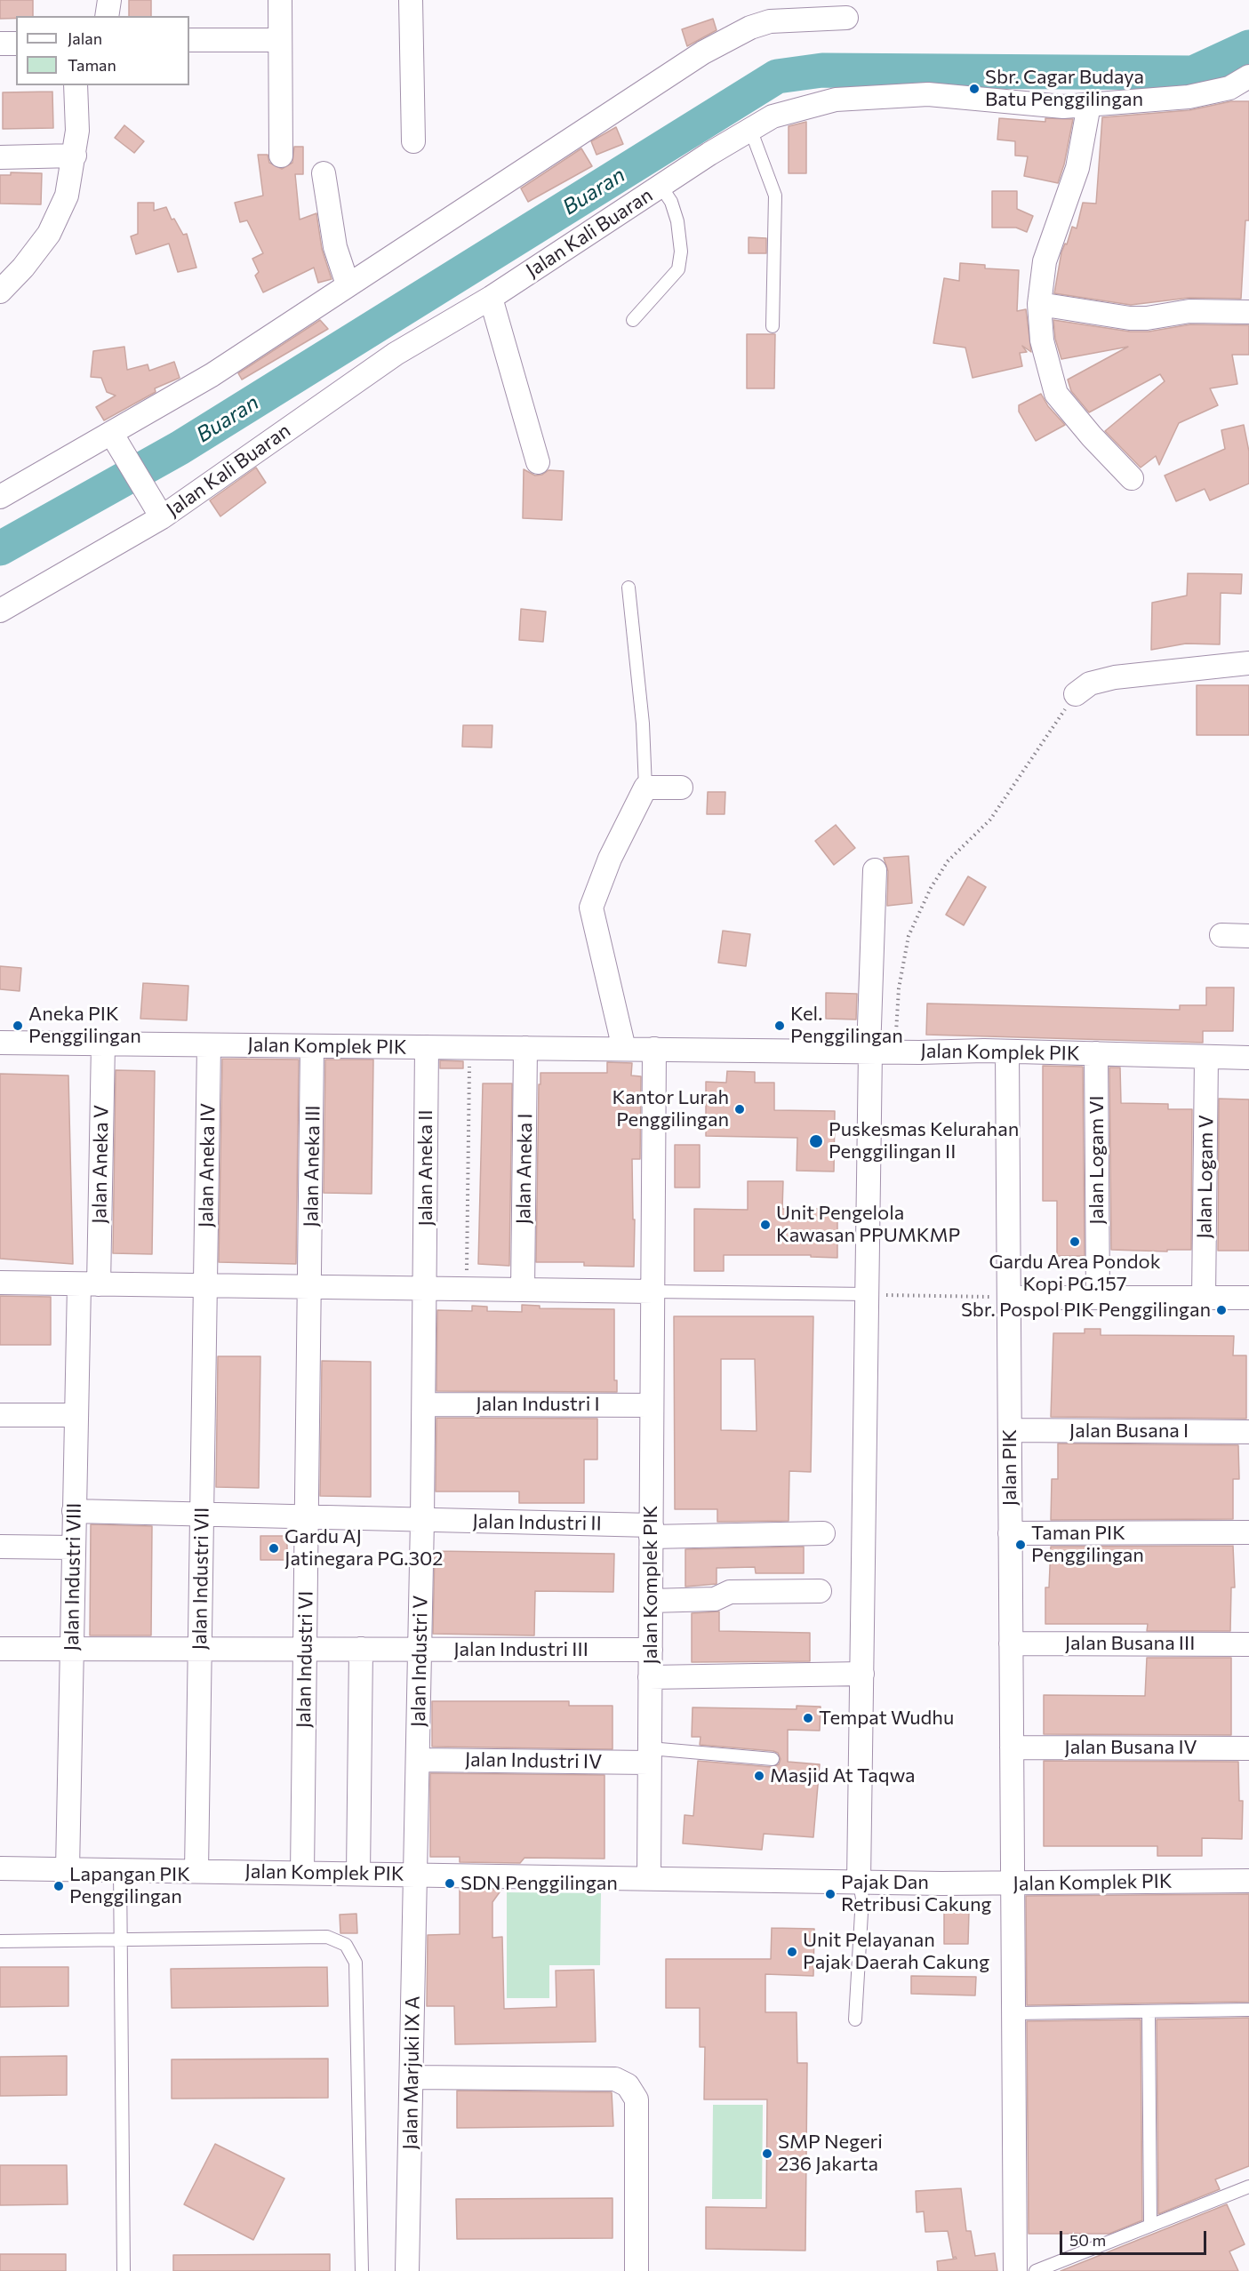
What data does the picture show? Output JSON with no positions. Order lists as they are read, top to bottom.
{
  "streets": {
    "street": [
      "Jalan Kali Buaran",
      "Jalan Komplek PIK",
      "Jalan Logam VI",
      "Jalan Aneka V",
      "Jalan Aneka IV",
      "Jalan Aneka III",
      "Jalan Aneka II",
      "Jalan Aneka I",
      "Jalan Logam V",
      "Jalan Industri I",
      "Jalan Busana I",
      "Jalan PIK",
      "Jalan Industri II",
      "Jalan Industri VIII",
      "Jalan Industri VII",
      "Jalan Busana III",
      "Jalan Industri III",
      "Jalan Industri VI",
      "Jalan Industri V",
      "Jalan Busana IV",
      "Jalan Industri IV",
      "Jalan Marjuki IX A"
    ]
  },
  "crossings": [
    ["Jalan Komplek PIK", "Jalan Logam VI"],
    ["Jalan Komplek PIK", "Jalan Aneka V"],
    ["Jalan Komplek PIK", "Jalan Aneka IV"],
    ["Jalan Komplek PIK", "Jalan Aneka III"],
    ["Jalan Komplek PIK", "Jalan Aneka II"],
    ["Jalan Komplek PIK", "Jalan Aneka I"],
    ["Jalan Komplek PIK", "Jalan Logam V"],
    ["Jalan Komplek PIK", "Jalan Industri I"],
    ["Jalan Komplek PIK", "Jalan PIK"],
    ["Jalan Komplek PIK", "Jalan Industri II"],
    ["Jalan Komplek PIK", "Jalan Industri VIII"],
    ["Jalan Komplek PIK", "Jalan Industri VII"],
    ["Jalan Komplek PIK", "Jalan Industri III"],
    ["Jalan Komplek PIK", "Jalan Industri VI"],
    ["Jalan Komplek PIK", "Jalan Industri V"],
    ["Jalan Komplek PIK", "Jalan Industri IV"],
    ["Jalan Komplek PIK", "Jalan Marjuki IX A"],
    ["Jalan Aneka V", "Jalan Industri VIII"],
    ["Jalan Aneka IV", "Jalan Industri VII"],
    ["Jalan Aneka III", "Jalan Industri VI"],
    ["Jalan Aneka II", "Jalan Industri V"],
    ["Jalan Industri I", "Jalan Industri V"],
    ["Jalan Busana I", "Jalan PIK"],
    ["Jalan PIK", "Jalan Busana III"],
    ["Jalan PIK", "Jalan Busana IV"],
    ["Jalan Industri II", "Jalan Industri V"],
    ["Jalan Industri VIII", "Jalan Industri III"],
    ["Jalan Industri VII", "Jalan Industri III"],
    ["Jalan Industri III", "Jalan Industri VI"],
    ["Jalan Industri III", "Jalan Industri V"],
    ["Jalan Industri V", "Jalan Industri IV"],
    ["Jalan Industri V", "Jalan Marjuki IX A"]
  ],
  "water": ["Buaran"],
  "places": [
    "Sbr. Cagar Budaya Batu Penggilingan",
    "Aneka PIK Penggilingan",
    "Kel. Penggilingan",
    "Kantor Lurah Penggilingan",
    "Puskesmas Kelurahan Penggilingan II",
    "Unit Pengelola Kawasan PPUMKMP",
    "Gardu Area Pondok Kopi PG.157",
    "Sbr. Pospol PIK Penggilingan",
    "Taman PIK Penggilingan",
    "Gardu AJ Jatinegara PG.302",
    "Tempat Wudhu",
    "Masjid At Taqwa",
    "SDN Penggilingan",
    "Lapangan PIK Penggilingan",
    "Pajak Dan Retribusi Cakung",
    "Unit Pelayanan Pajak Daerah Cakung",
    "SMP Negeri 236 Jakarta"
  ],
  "legend": ["Jalan", "Taman"],
  "scale_bar": "50 m"
}
